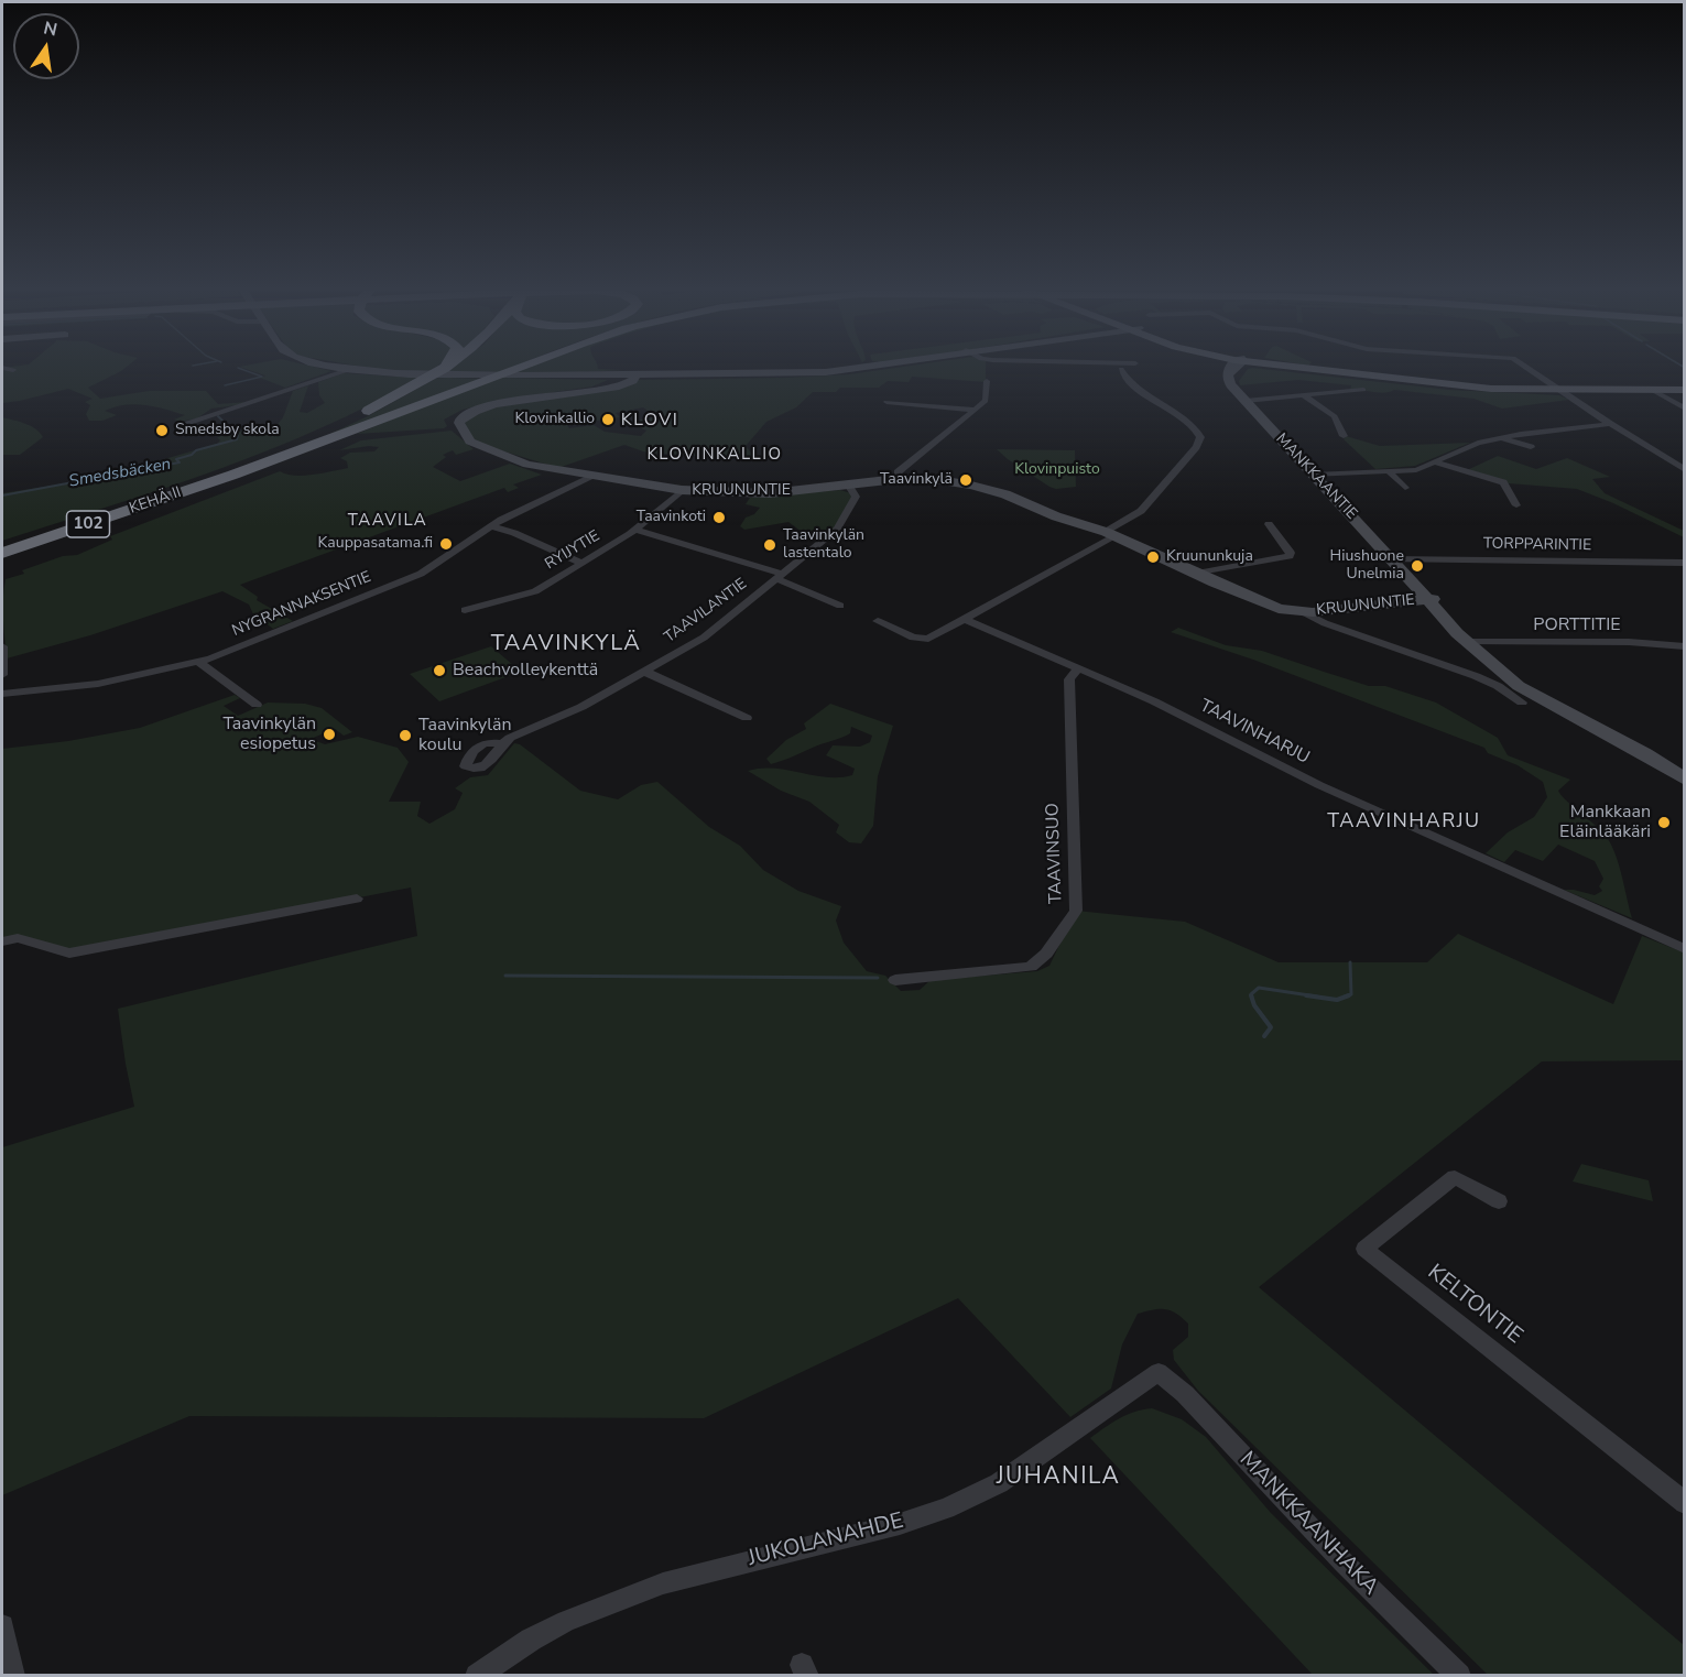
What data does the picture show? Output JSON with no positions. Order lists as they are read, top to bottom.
{
  "streets": {
    "highway": ["KEHÄ II", "102"],
    "main road": ["MANKKAANTIE", "KRUUNUNTIE"],
    "street": [
      "TORPPARINTIE",
      "RYIJYTIE",
      "NYGRANNAKSENTIE",
      "TAAVILANTIE",
      "PORTTITIE",
      "TAAVINHARJU",
      "TAAVINSUO",
      "KELTONTIE",
      "MANKKAANHAKA",
      "JUKOLANAHDE"
    ]
  },
  "crossings": [
    ["MANKKAANTIE", "KRUUNUNTIE"],
    ["MANKKAANTIE", "TORPPARINTIE"],
    ["MANKKAANTIE", "PORTTITIE"],
    ["KRUUNUNTIE", "RYIJYTIE"],
    ["KRUUNUNTIE", "NYGRANNAKSENTIE"],
    ["KRUUNUNTIE", "TAAVILANTIE"],
    ["TAAVINHARJU", "TAAVINSUO"],
    ["MANKKAANHAKA", "JUKOLANAHDE"]
  ],
  "districts": [
    "KLOVI",
    "KLOVINKALLIO",
    "TAAVILA",
    "TAAVINKYLÄ",
    "TAAVINHARJU",
    "JUHANILA"
  ],
  "water": ["Smedsbäcken"],
  "parks": ["Klovinpuisto"],
  "places": [
    "Klovinkallio",
    "Smedsby skola",
    "Taavinkylä",
    "Taavinkoti",
    "Kauppasatama.fi",
    "Taavinkylän lastentalo",
    "Kruununkuja",
    "Hiushuone Unelmia",
    "Beachvolleykenttä",
    "Taavinkylän esiopetus",
    "Taavinkylän koulu",
    "Mankkaan Eläinlääkäri"
  ],
  "north": "top"
}
